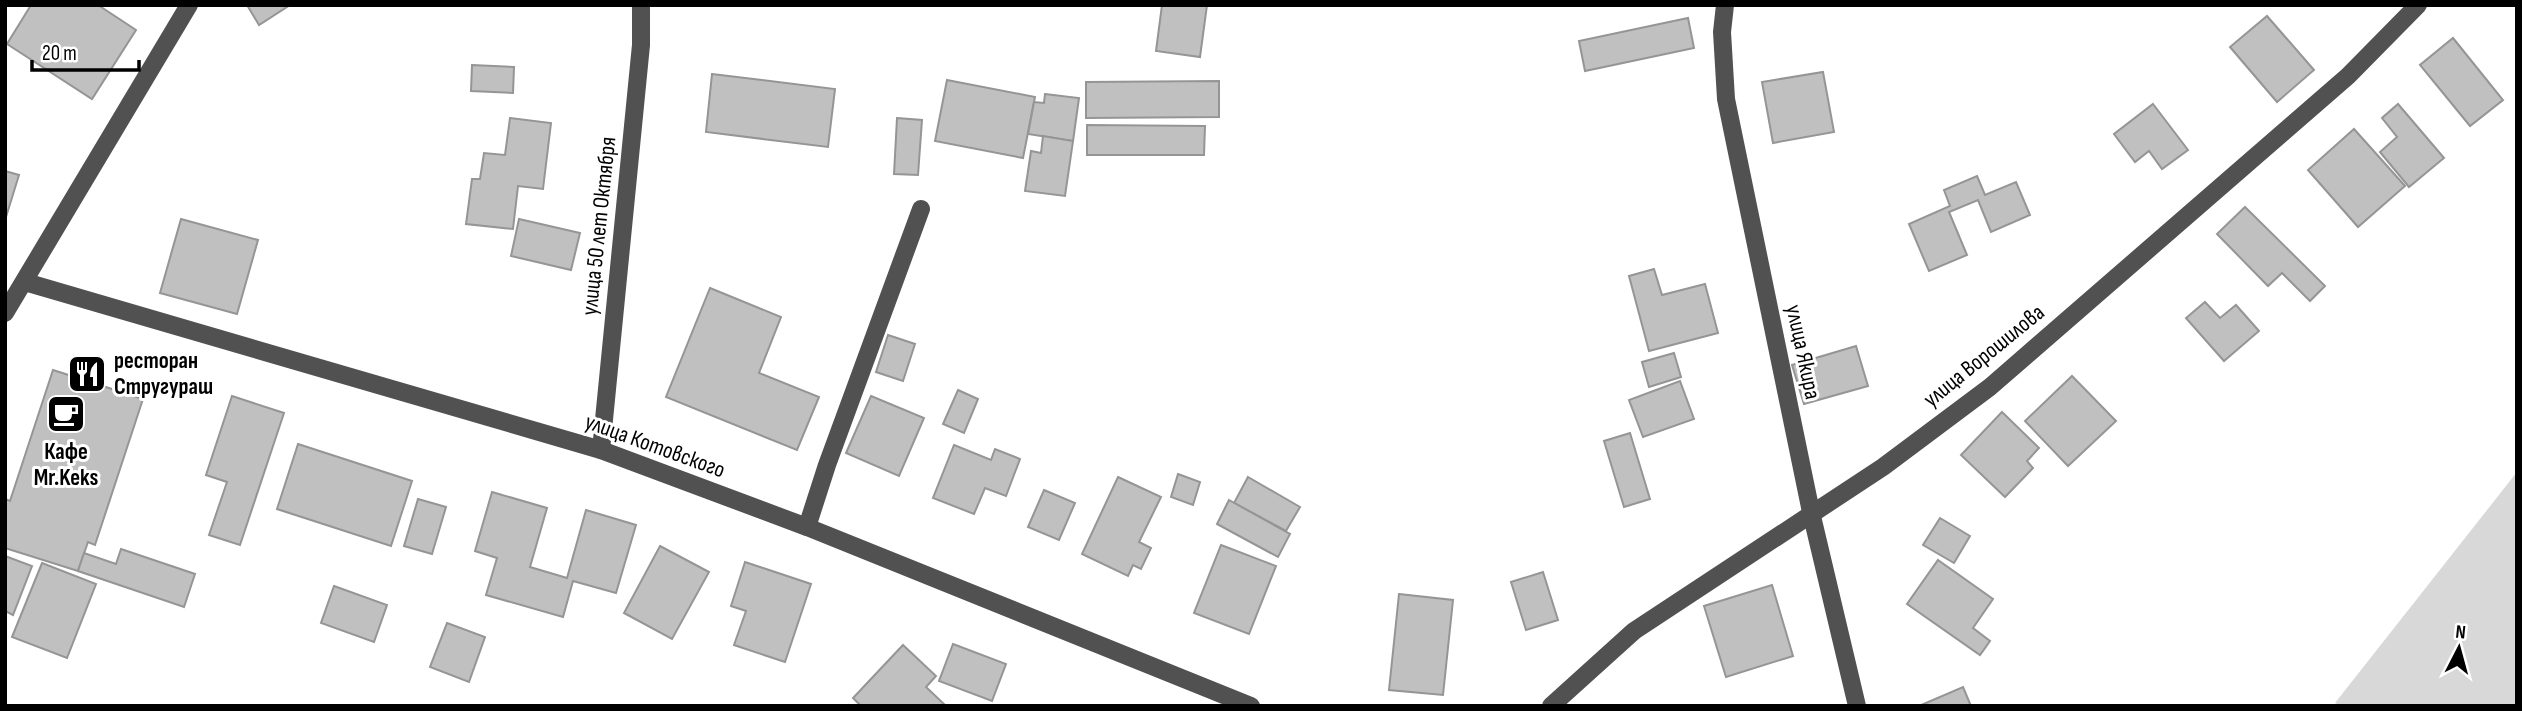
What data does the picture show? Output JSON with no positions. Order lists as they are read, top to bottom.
{
  "streets": {
    "street": [
      "улица 50 лет Октября",
      "улица Якира",
      "улица Ворошилова",
      "улица Котовского"
    ]
  },
  "crossings": [
    ["улица 50 лет Октября", "улица Котовского"],
    ["улица Якира", "улица Ворошилова"]
  ],
  "places": {
    "restaurant": ["ресторан Стругураш"],
    "cafe": ["Кафе Mr.Keks"]
  },
  "scale_bar": "20 m",
  "north": "top"
}
